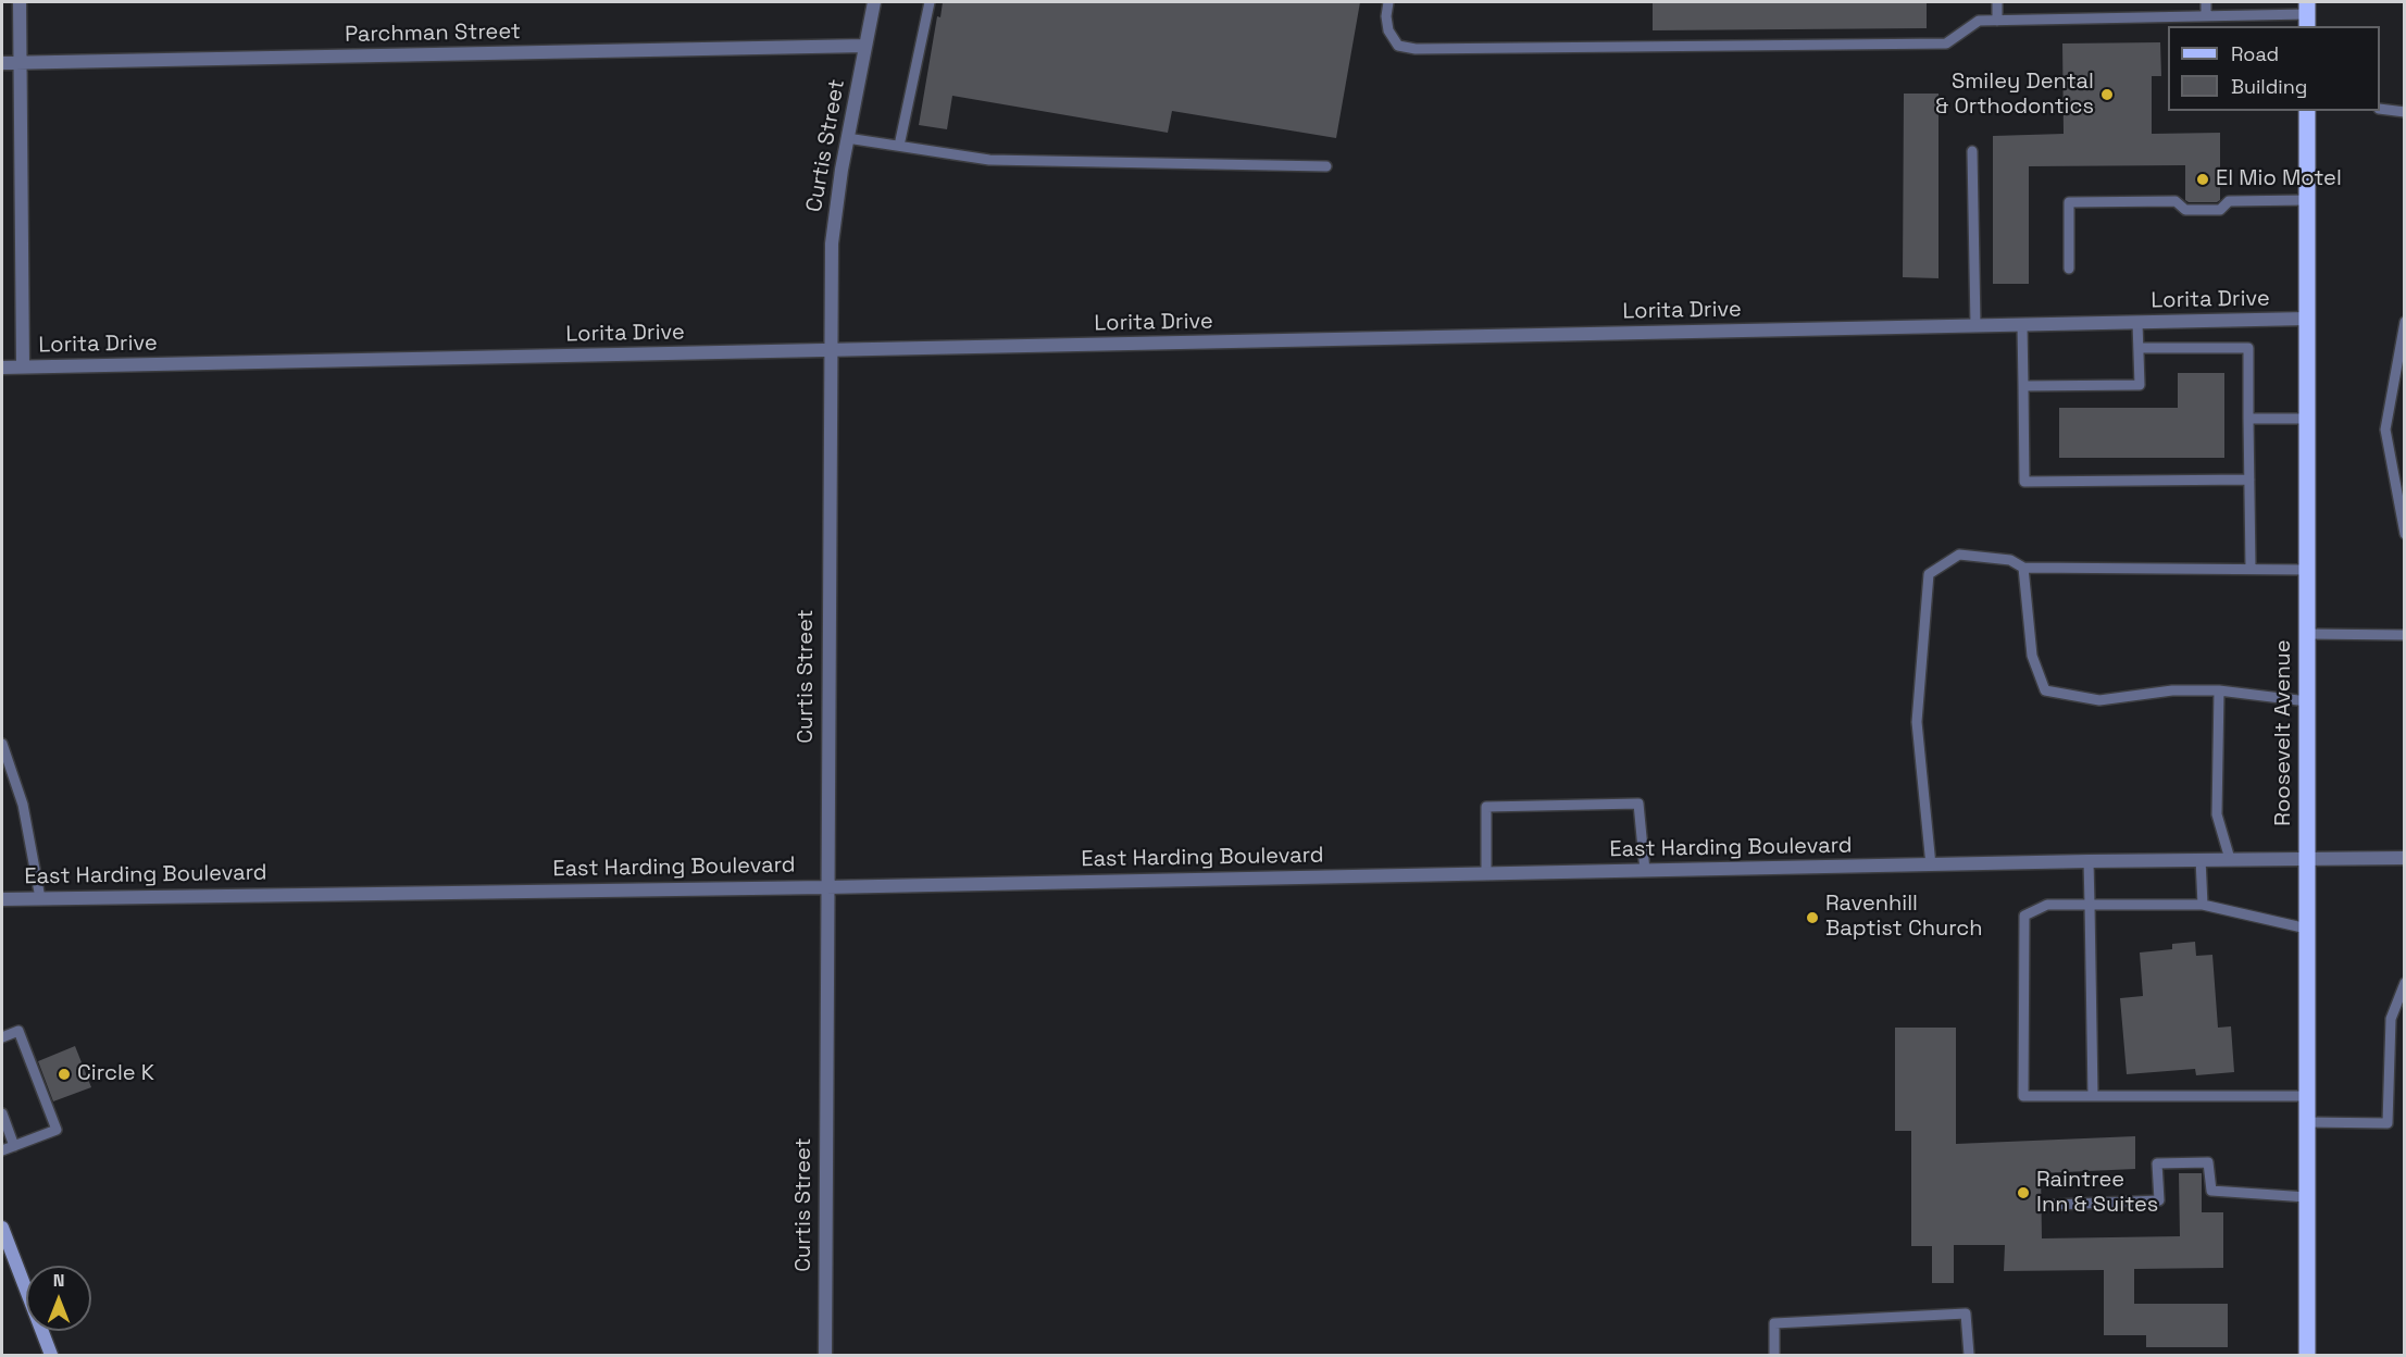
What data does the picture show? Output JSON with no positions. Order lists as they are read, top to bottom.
{
  "streets": {
    "main road": ["Roosevelt Avenue"],
    "street": [
      "Parchman Street",
      "Curtis Street",
      "Lorita Drive",
      "East Harding Boulevard"
    ]
  },
  "crossings": [
    ["Parchman Street", "Curtis Street"],
    ["Curtis Street", "Lorita Drive"],
    ["Curtis Street", "East Harding Boulevard"],
    ["Lorita Drive", "Roosevelt Avenue"],
    ["Roosevelt Avenue", "East Harding Boulevard"]
  ],
  "places": [
    "Smiley Dental & Orthodontics",
    "El Mio Motel",
    "Ravenhill Baptist Church",
    "Circle K",
    "Raintree Inn & Suites"
  ],
  "legend": ["Road", "Building"],
  "north": "top"
}
